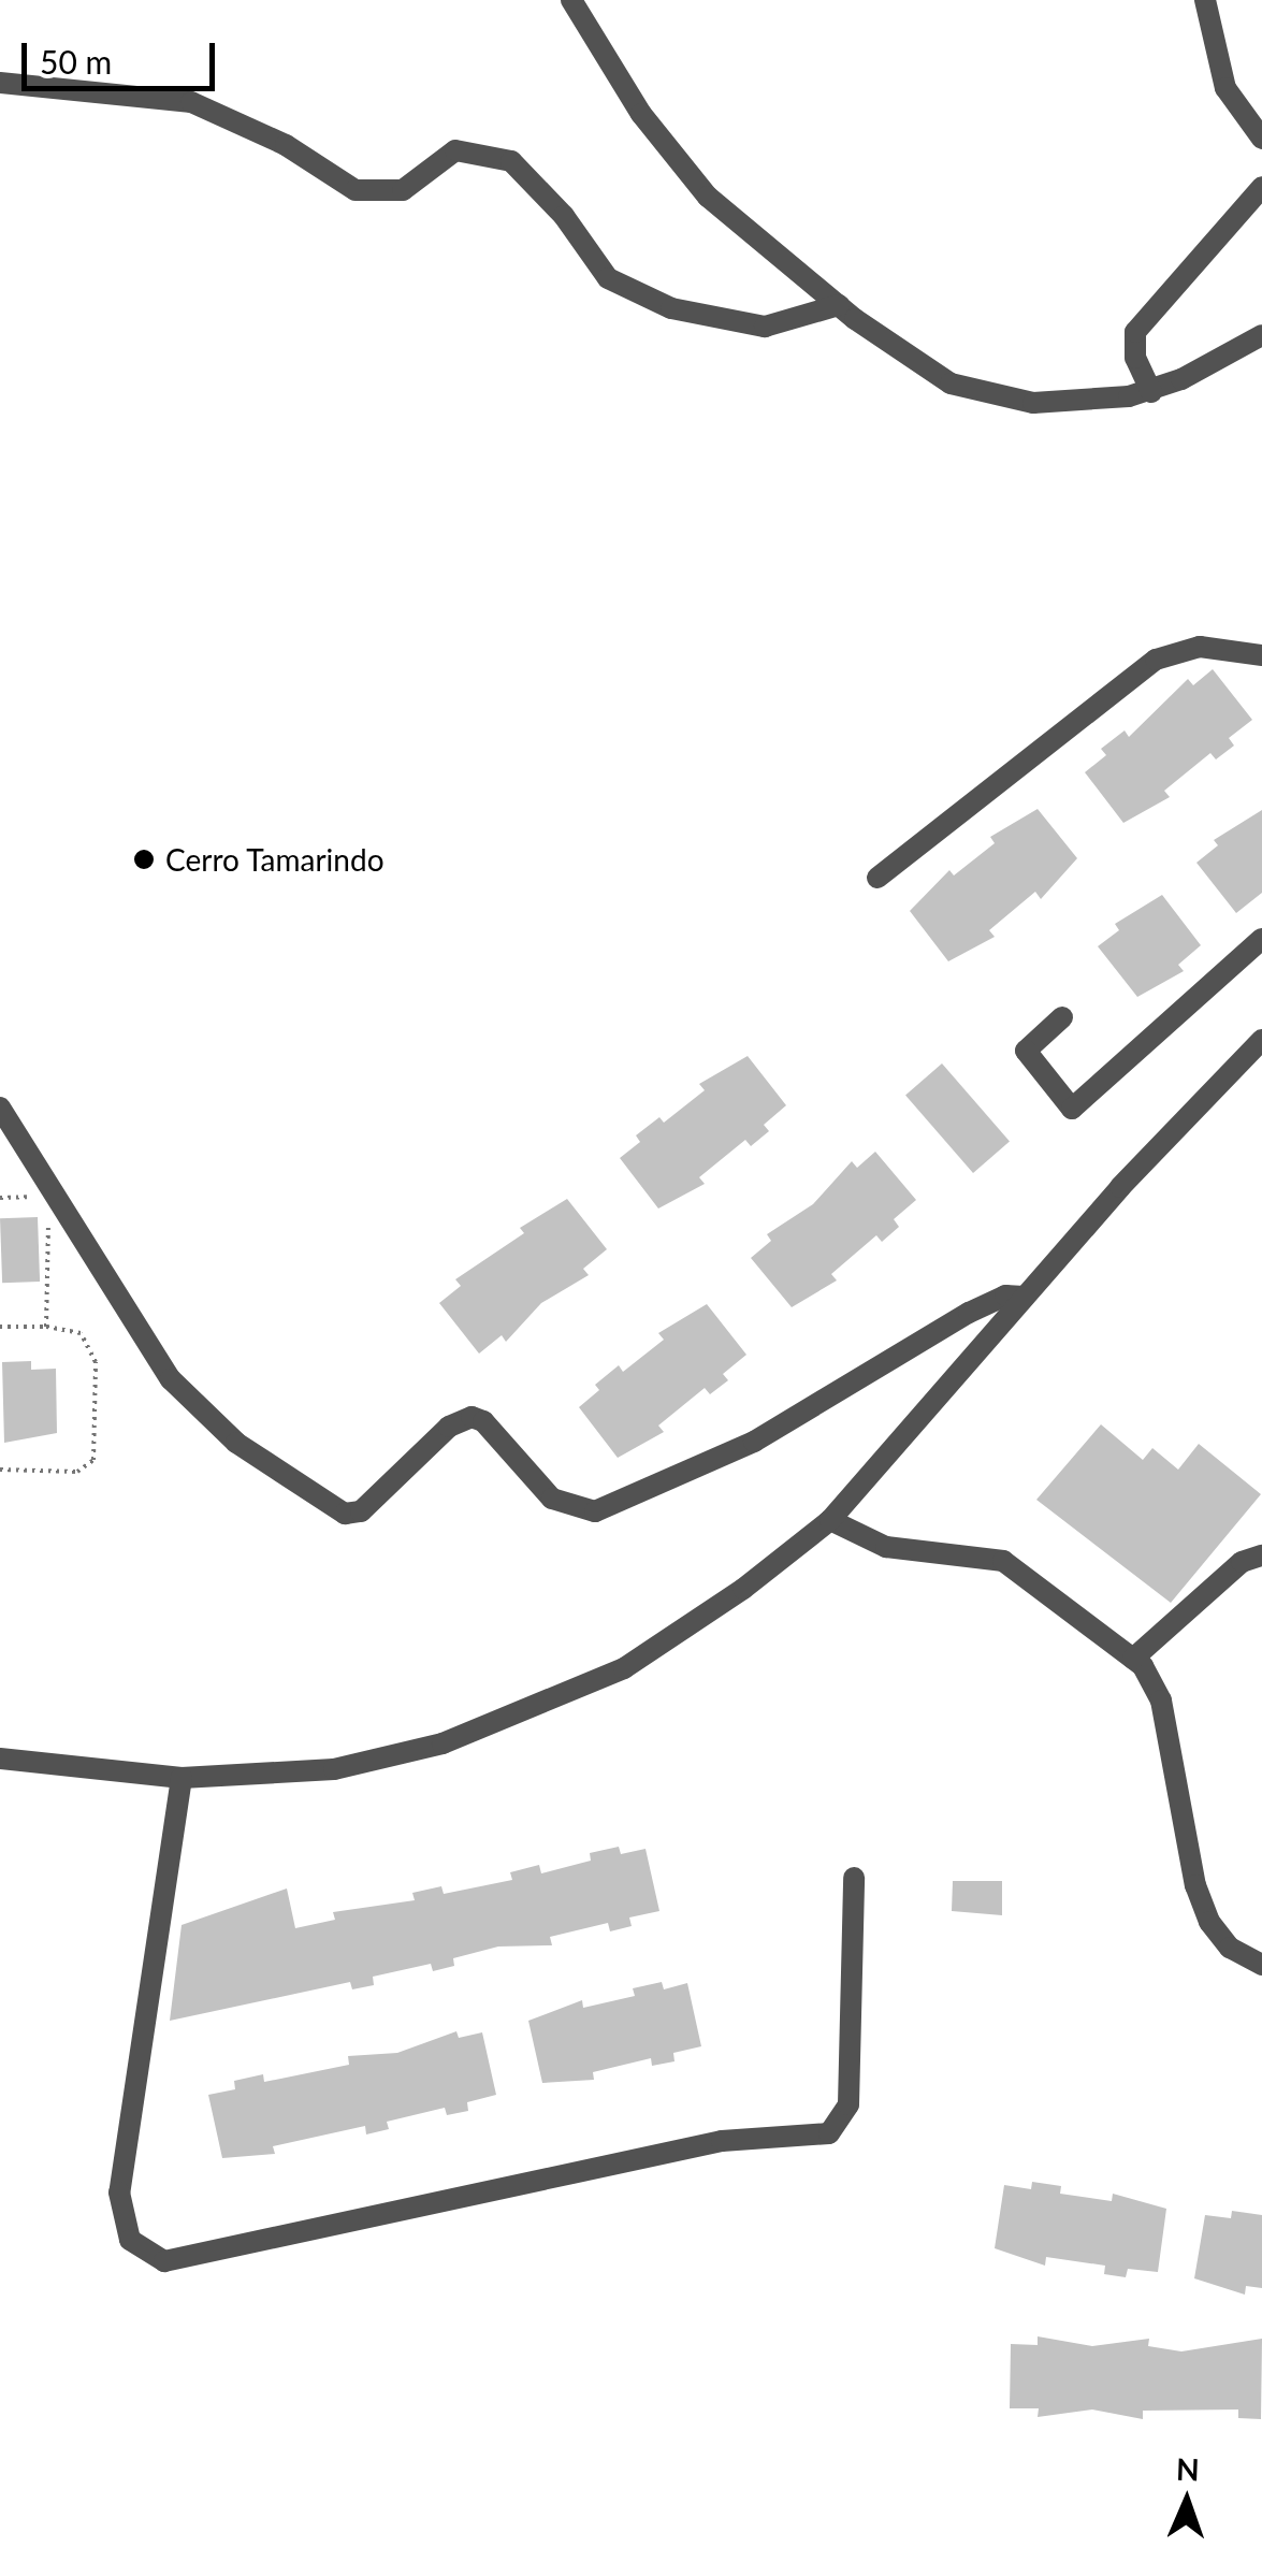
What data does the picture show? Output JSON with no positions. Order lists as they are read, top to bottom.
{
  "places": ["Cerro Tamarindo"],
  "scale_bar": "50 m",
  "north": "top"
}
